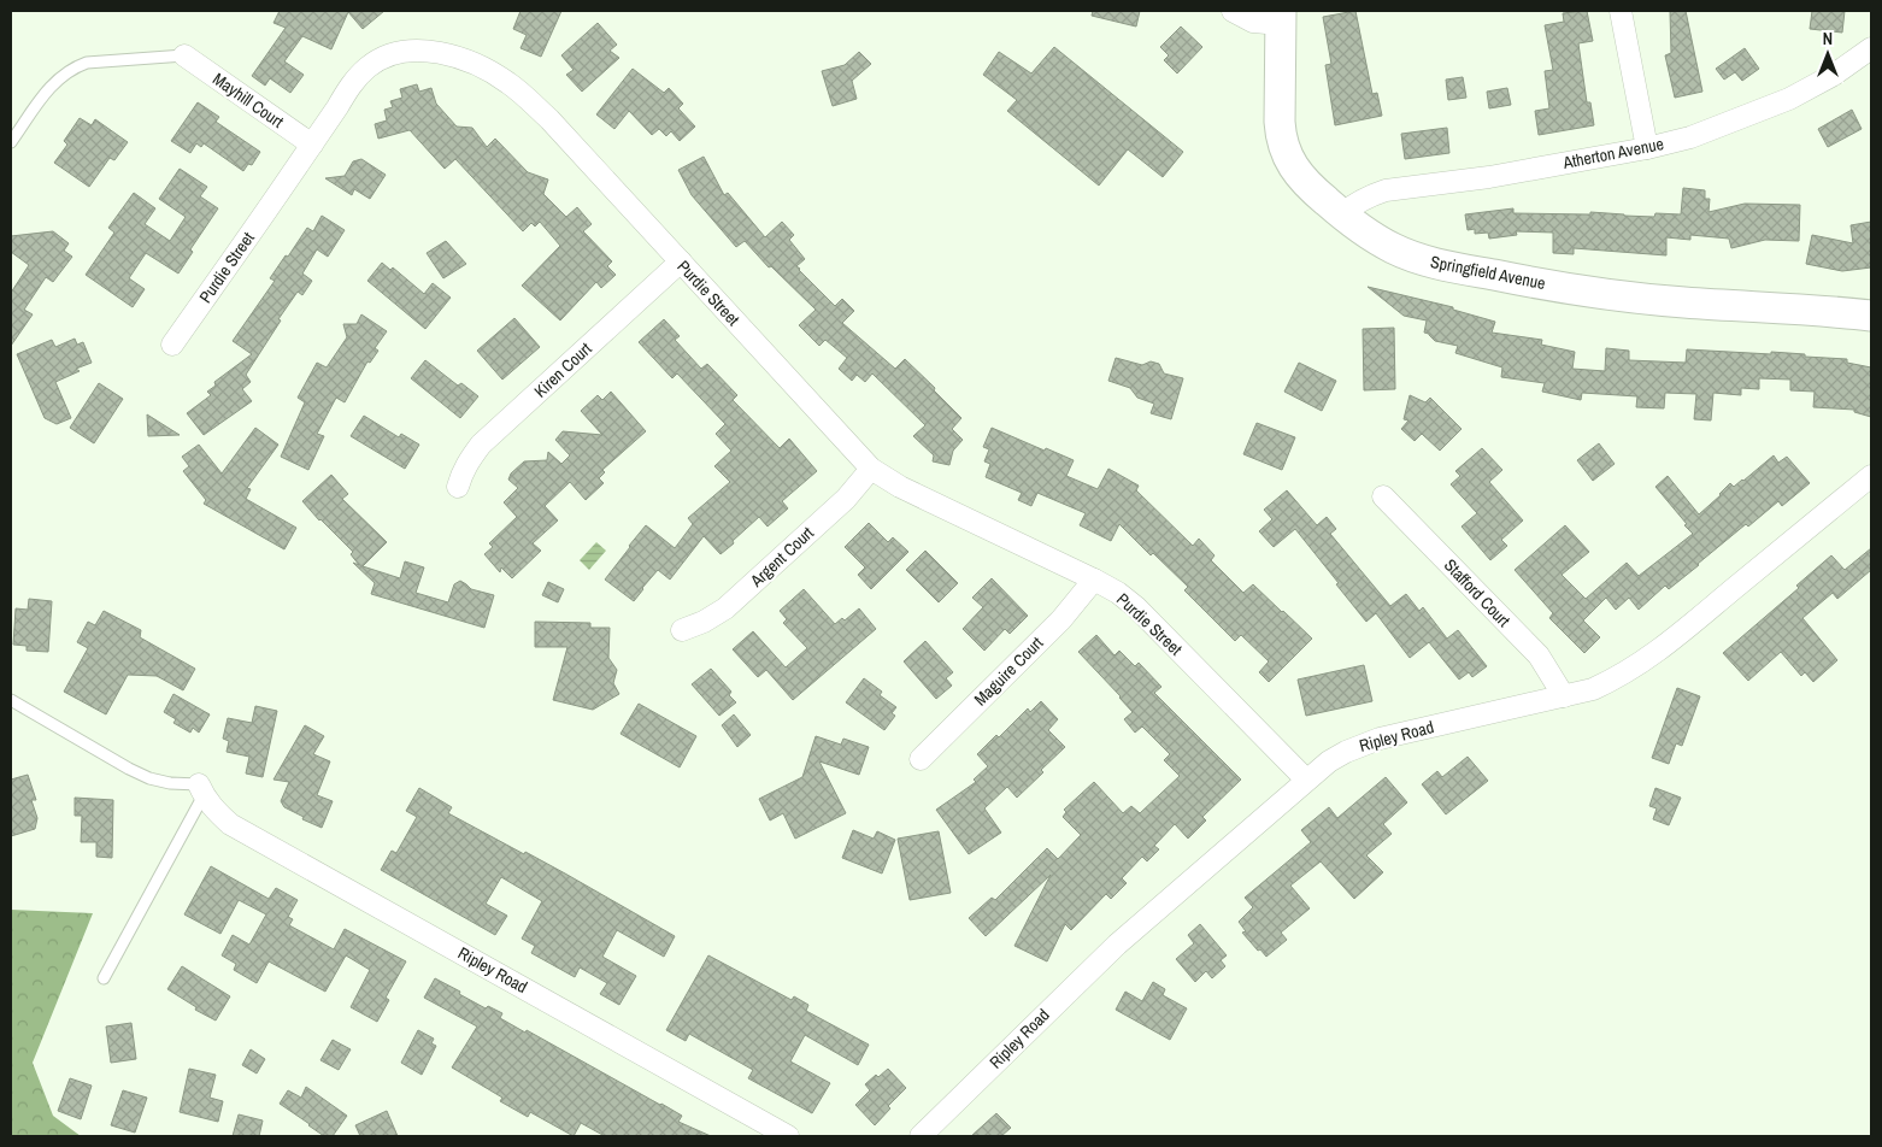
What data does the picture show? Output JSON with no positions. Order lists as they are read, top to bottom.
{
  "streets": {
    "street": [
      "Mayhill Court",
      "Atherton Avenue",
      "Purdie Street",
      "Springfield Avenue",
      "Kiren Court",
      "Argent Court",
      "Stafford Court",
      "Maguire Court",
      "Ripley Road"
    ]
  },
  "crossings": [
    ["Mayhill Court", "Purdie Street"],
    ["Atherton Avenue", "Springfield Avenue"],
    ["Purdie Street", "Kiren Court"],
    ["Purdie Street", "Argent Court"],
    ["Purdie Street", "Maguire Court"],
    ["Purdie Street", "Ripley Road"],
    ["Stafford Court", "Ripley Road"]
  ],
  "north": "top"
}
